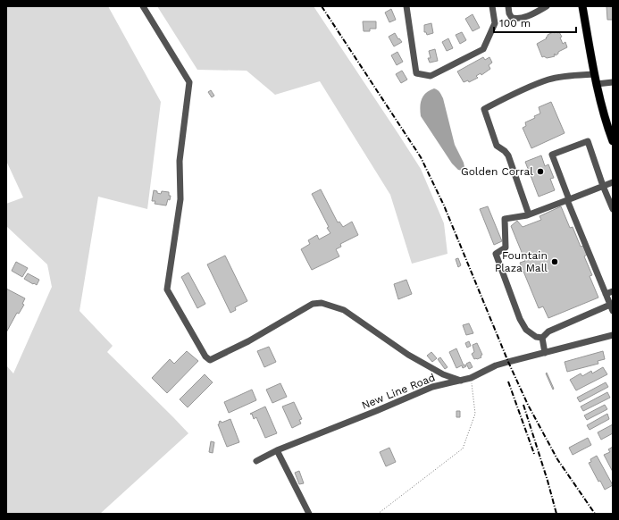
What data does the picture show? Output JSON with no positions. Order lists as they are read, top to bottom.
{
  "streets": {
    "street": ["New Line Road"]
  },
  "places": ["Golden Corral", "Fountain Plaza Mall"],
  "scale_bar": "100 m"
}
